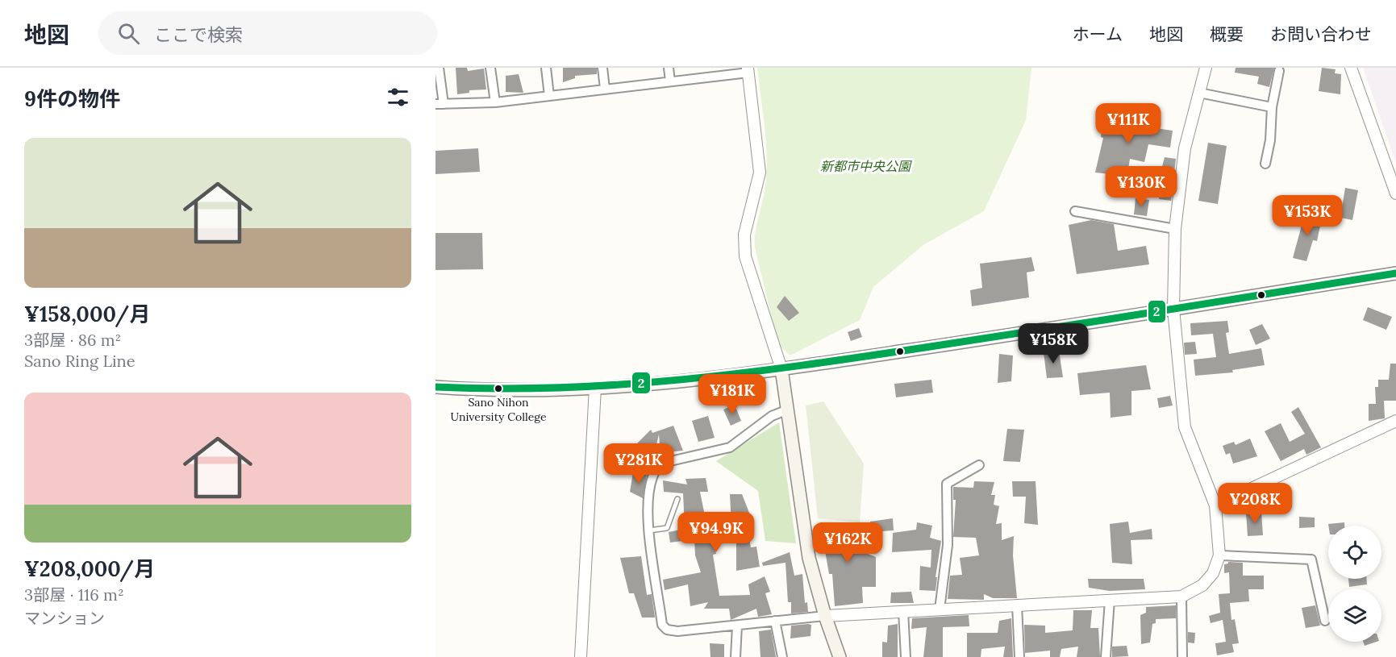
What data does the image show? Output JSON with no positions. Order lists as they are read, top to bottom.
{
  "parks": ["新都市中央公園"],
  "places": ["Sano Nihon University College"],
  "lines": ["transit line 2"],
  "page": {
    "header": "地図",
    "search": "ここで検索",
    "nav": [
      "ホーム",
      "地図",
      "概要",
      "お問い合わせ"
    ],
    "heading": "9件の物件",
    "price": [
      "¥111K",
      "¥130K",
      "¥153K",
      "¥158K",
      "¥181K",
      "¥281K",
      "¥208K",
      "¥94.9K",
      "¥162K"
    ],
    "list": [
      {
        "name": "¥158,000/月",
        "note": "3部屋 · 86 m² · Sano Ring Line"
      },
      {
        "name": "¥208,000/月",
        "note": "3部屋 · 116 m² · マンション"
      }
    ]
  }
}
